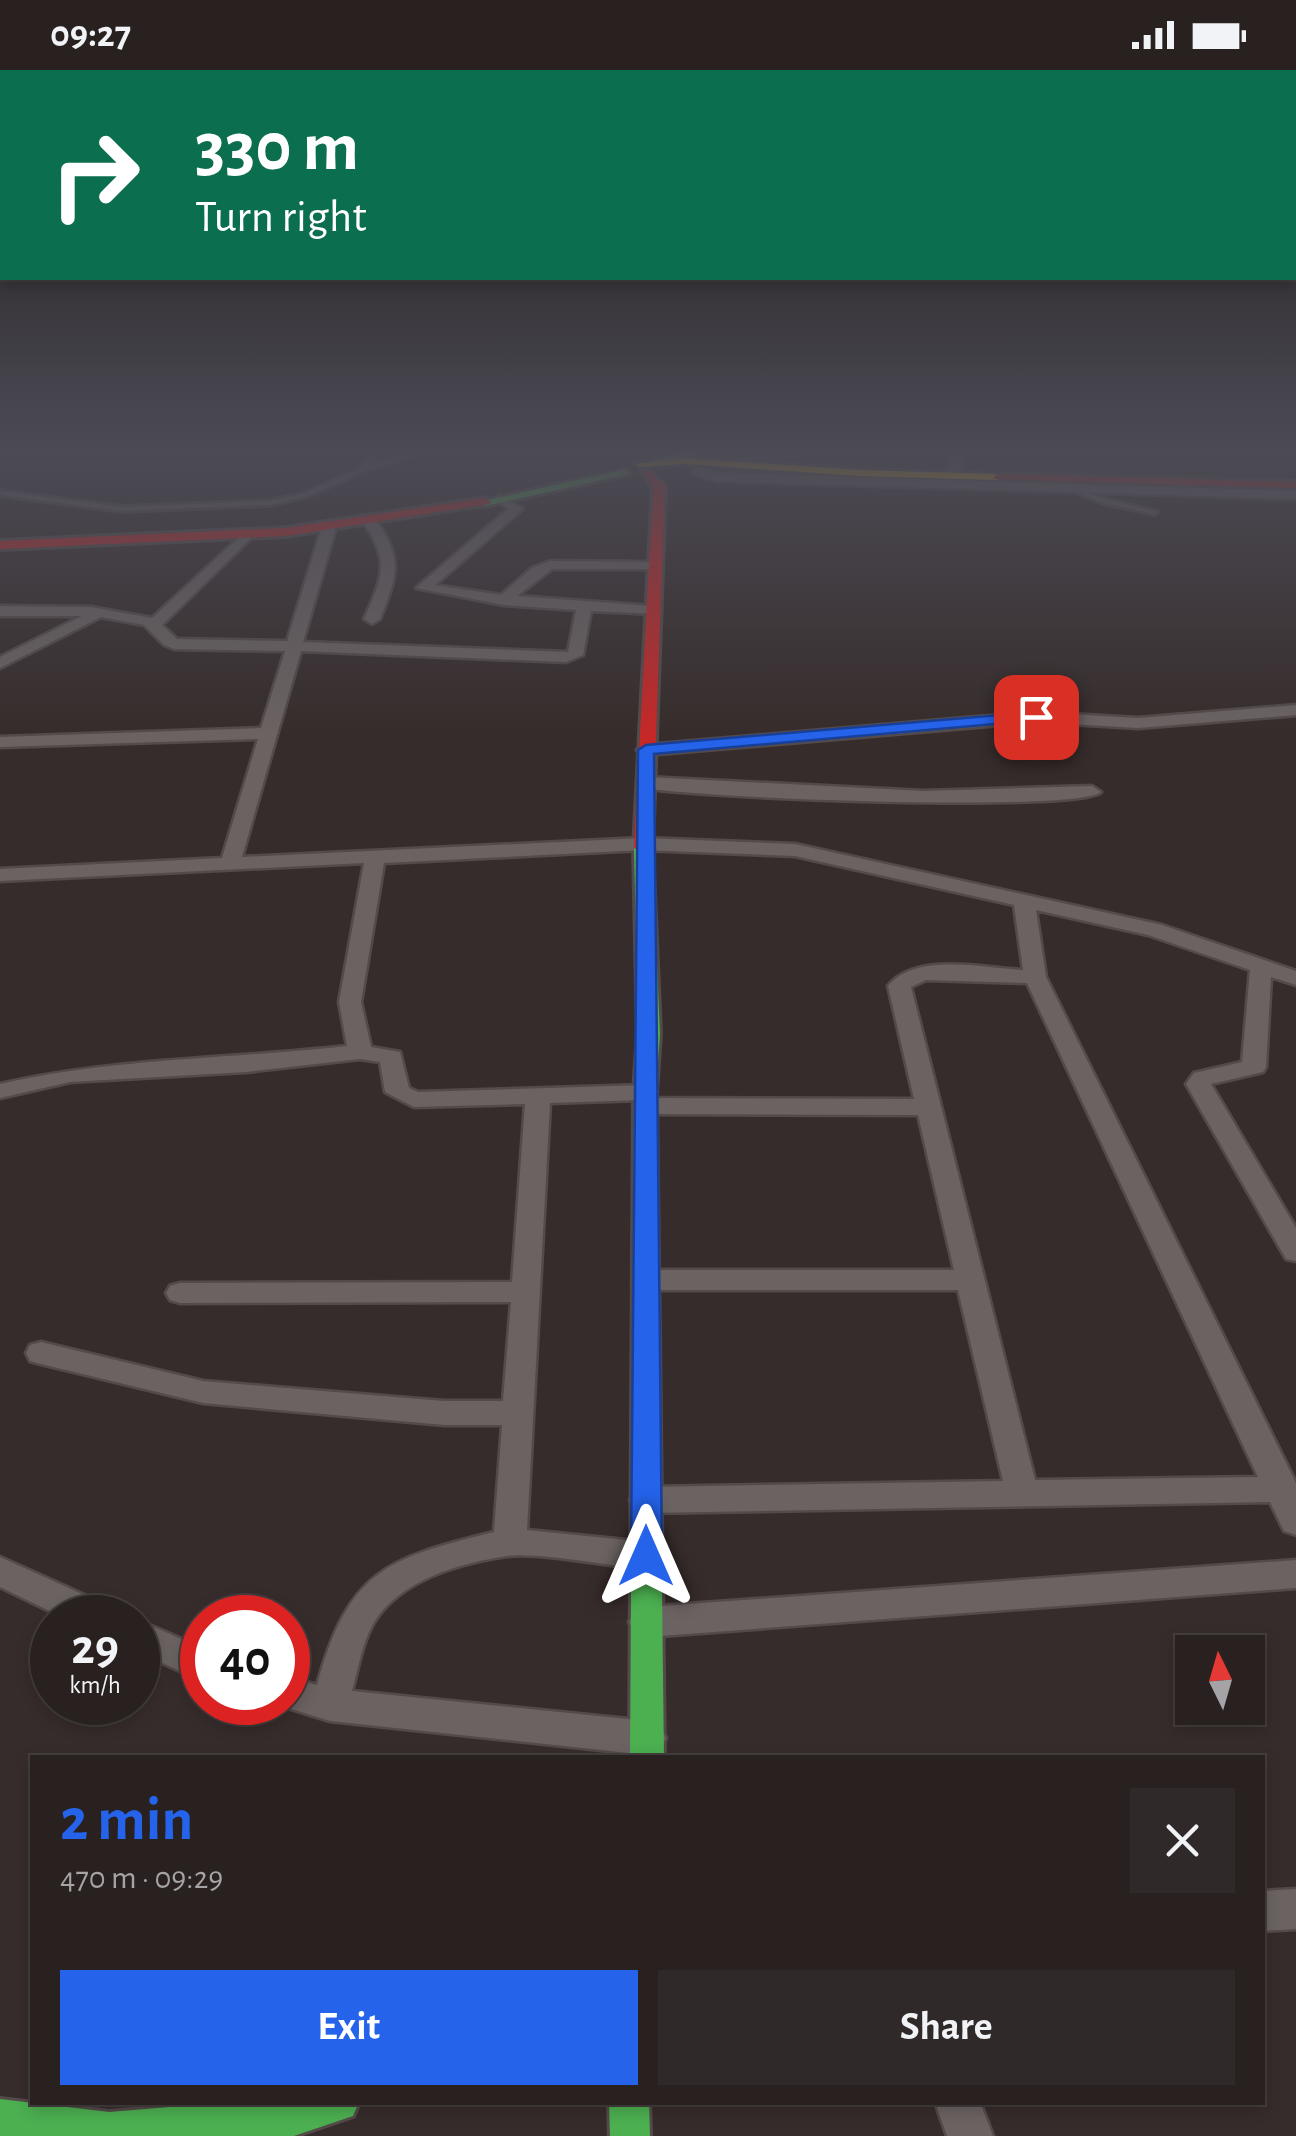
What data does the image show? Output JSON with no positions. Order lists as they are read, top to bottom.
{
  "north": "top",
  "page": {
    "status": "09:27",
    "turn": ["330 m", "Turn right"],
    "speed": "29 km/h",
    "limit": "40",
    "heading": ["2 min", "470 m · 09:29"],
    "buttons": ["Exit", "Share"]
  }
}
